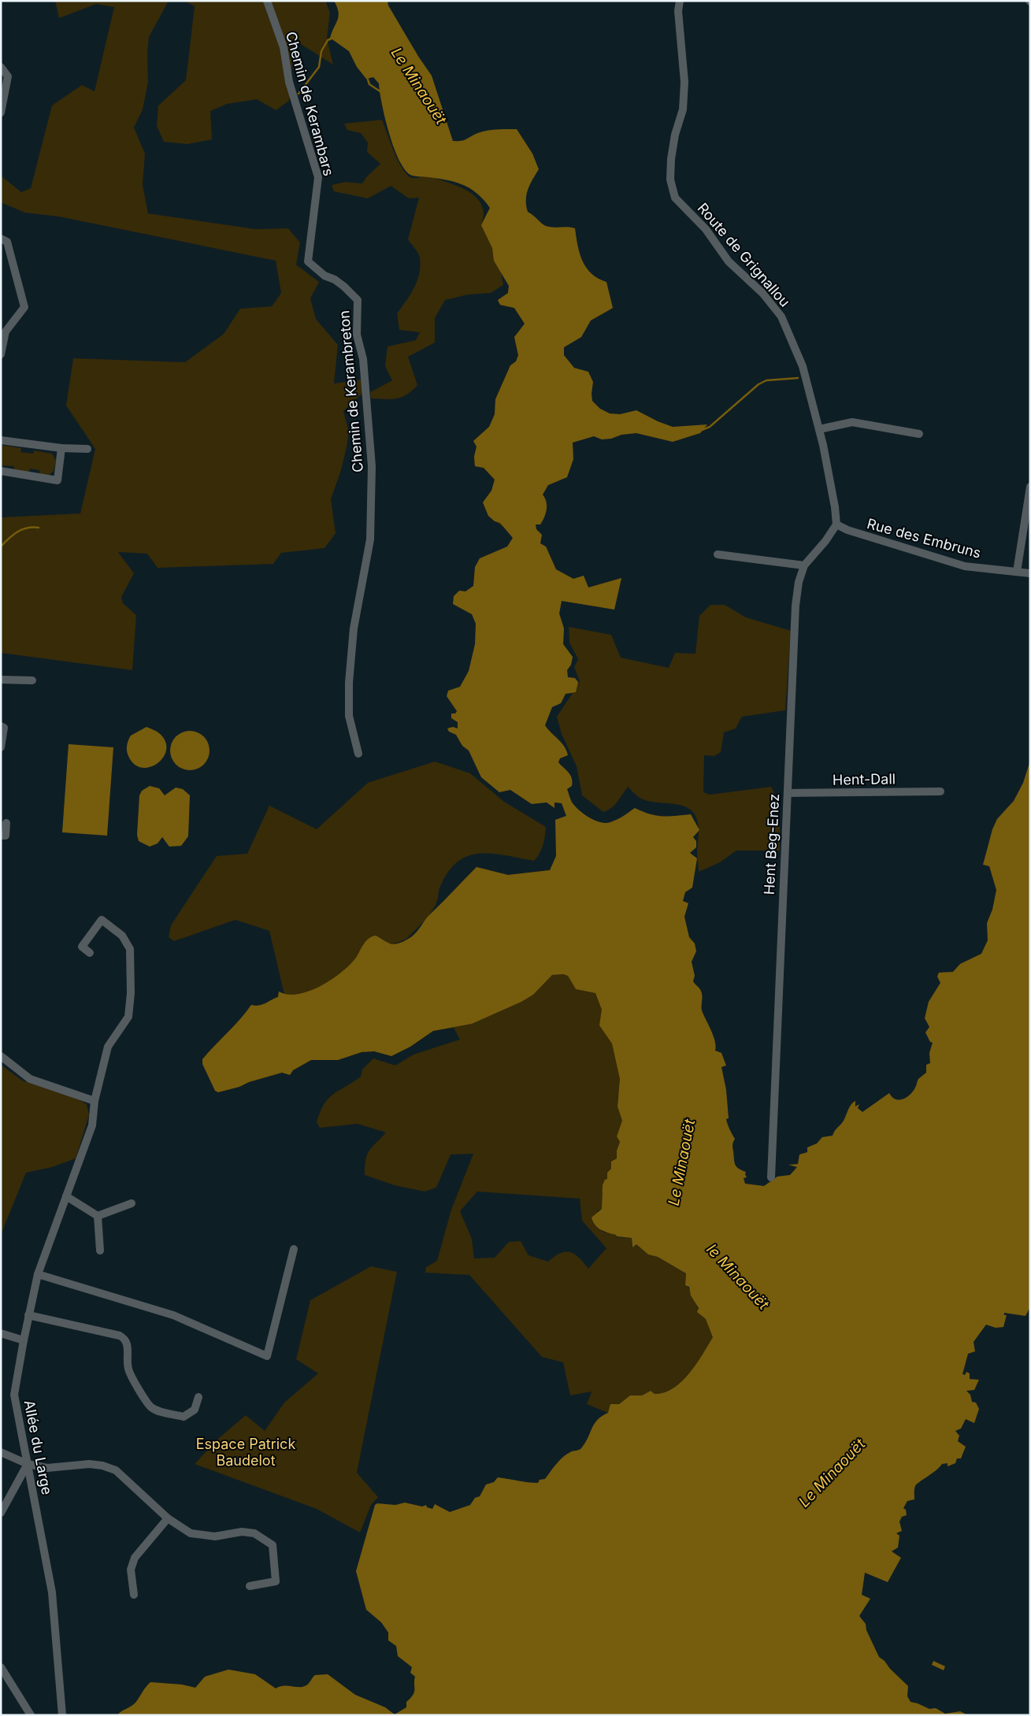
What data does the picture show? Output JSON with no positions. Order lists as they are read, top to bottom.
{
  "streets": {
    "street": [
      "Chemin de Kerambars",
      "Route de Grignallou",
      "Chemin de Kerambreton",
      "Rue des Embruns",
      "Hent-Dall",
      "Hent Beg-Enez",
      "Allée du Large"
    ]
  },
  "crossings": [
    ["Chemin de Kerambars", "Chemin de Kerambreton"],
    ["Route de Grignallou", "Rue des Embruns"],
    ["Route de Grignallou", "Hent Beg-Enez"],
    ["Rue des Embruns", "Hent Beg-Enez"],
    ["Hent-Dall", "Hent Beg-Enez"]
  ],
  "water": ["Le Minaouët", "le Minaouët"],
  "parks": ["Espace Patrick Baudelot"]
}
